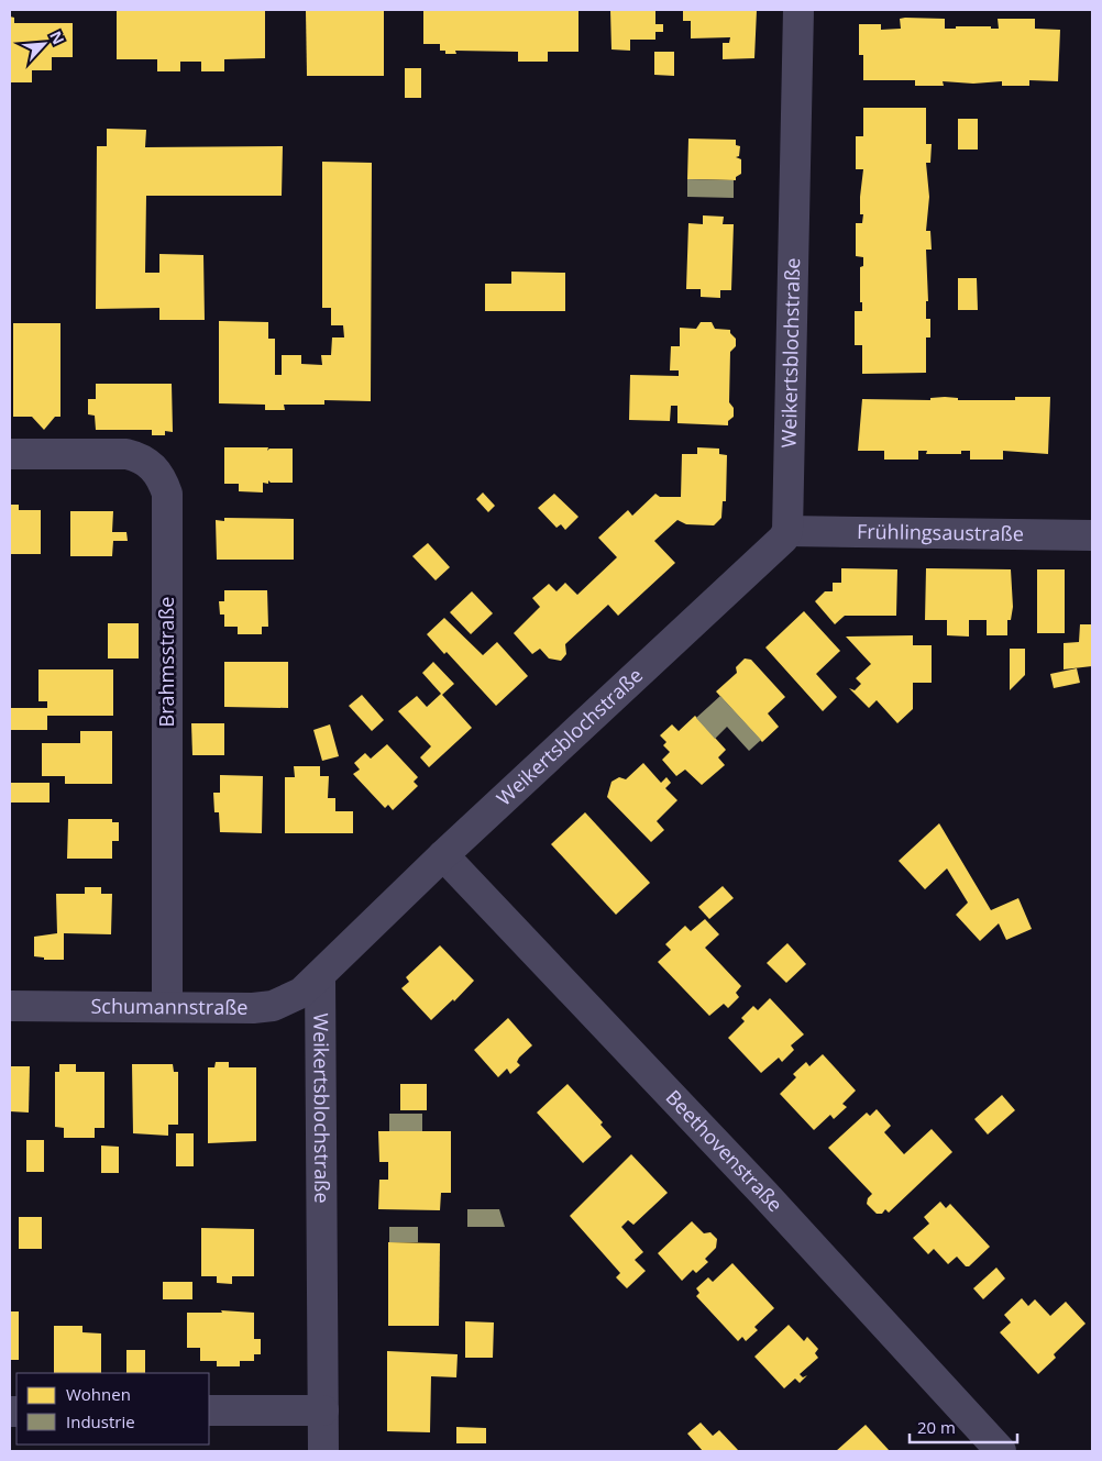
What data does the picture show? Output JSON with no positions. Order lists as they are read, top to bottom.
{
  "streets": {
    "street": [
      "Weikertsblochstraße",
      "Frühlingsaustraße",
      "Brahmsstraße",
      "Schumannstraße",
      "Beethovenstraße"
    ]
  },
  "crossings": [
    ["Weikertsblochstraße", "Frühlingsaustraße"],
    ["Weikertsblochstraße", "Schumannstraße"],
    ["Weikertsblochstraße", "Beethovenstraße"],
    ["Brahmsstraße", "Schumannstraße"]
  ],
  "legend": ["Wohnen", "Industrie"],
  "scale_bar": "20 m",
  "north": "top right"
}
